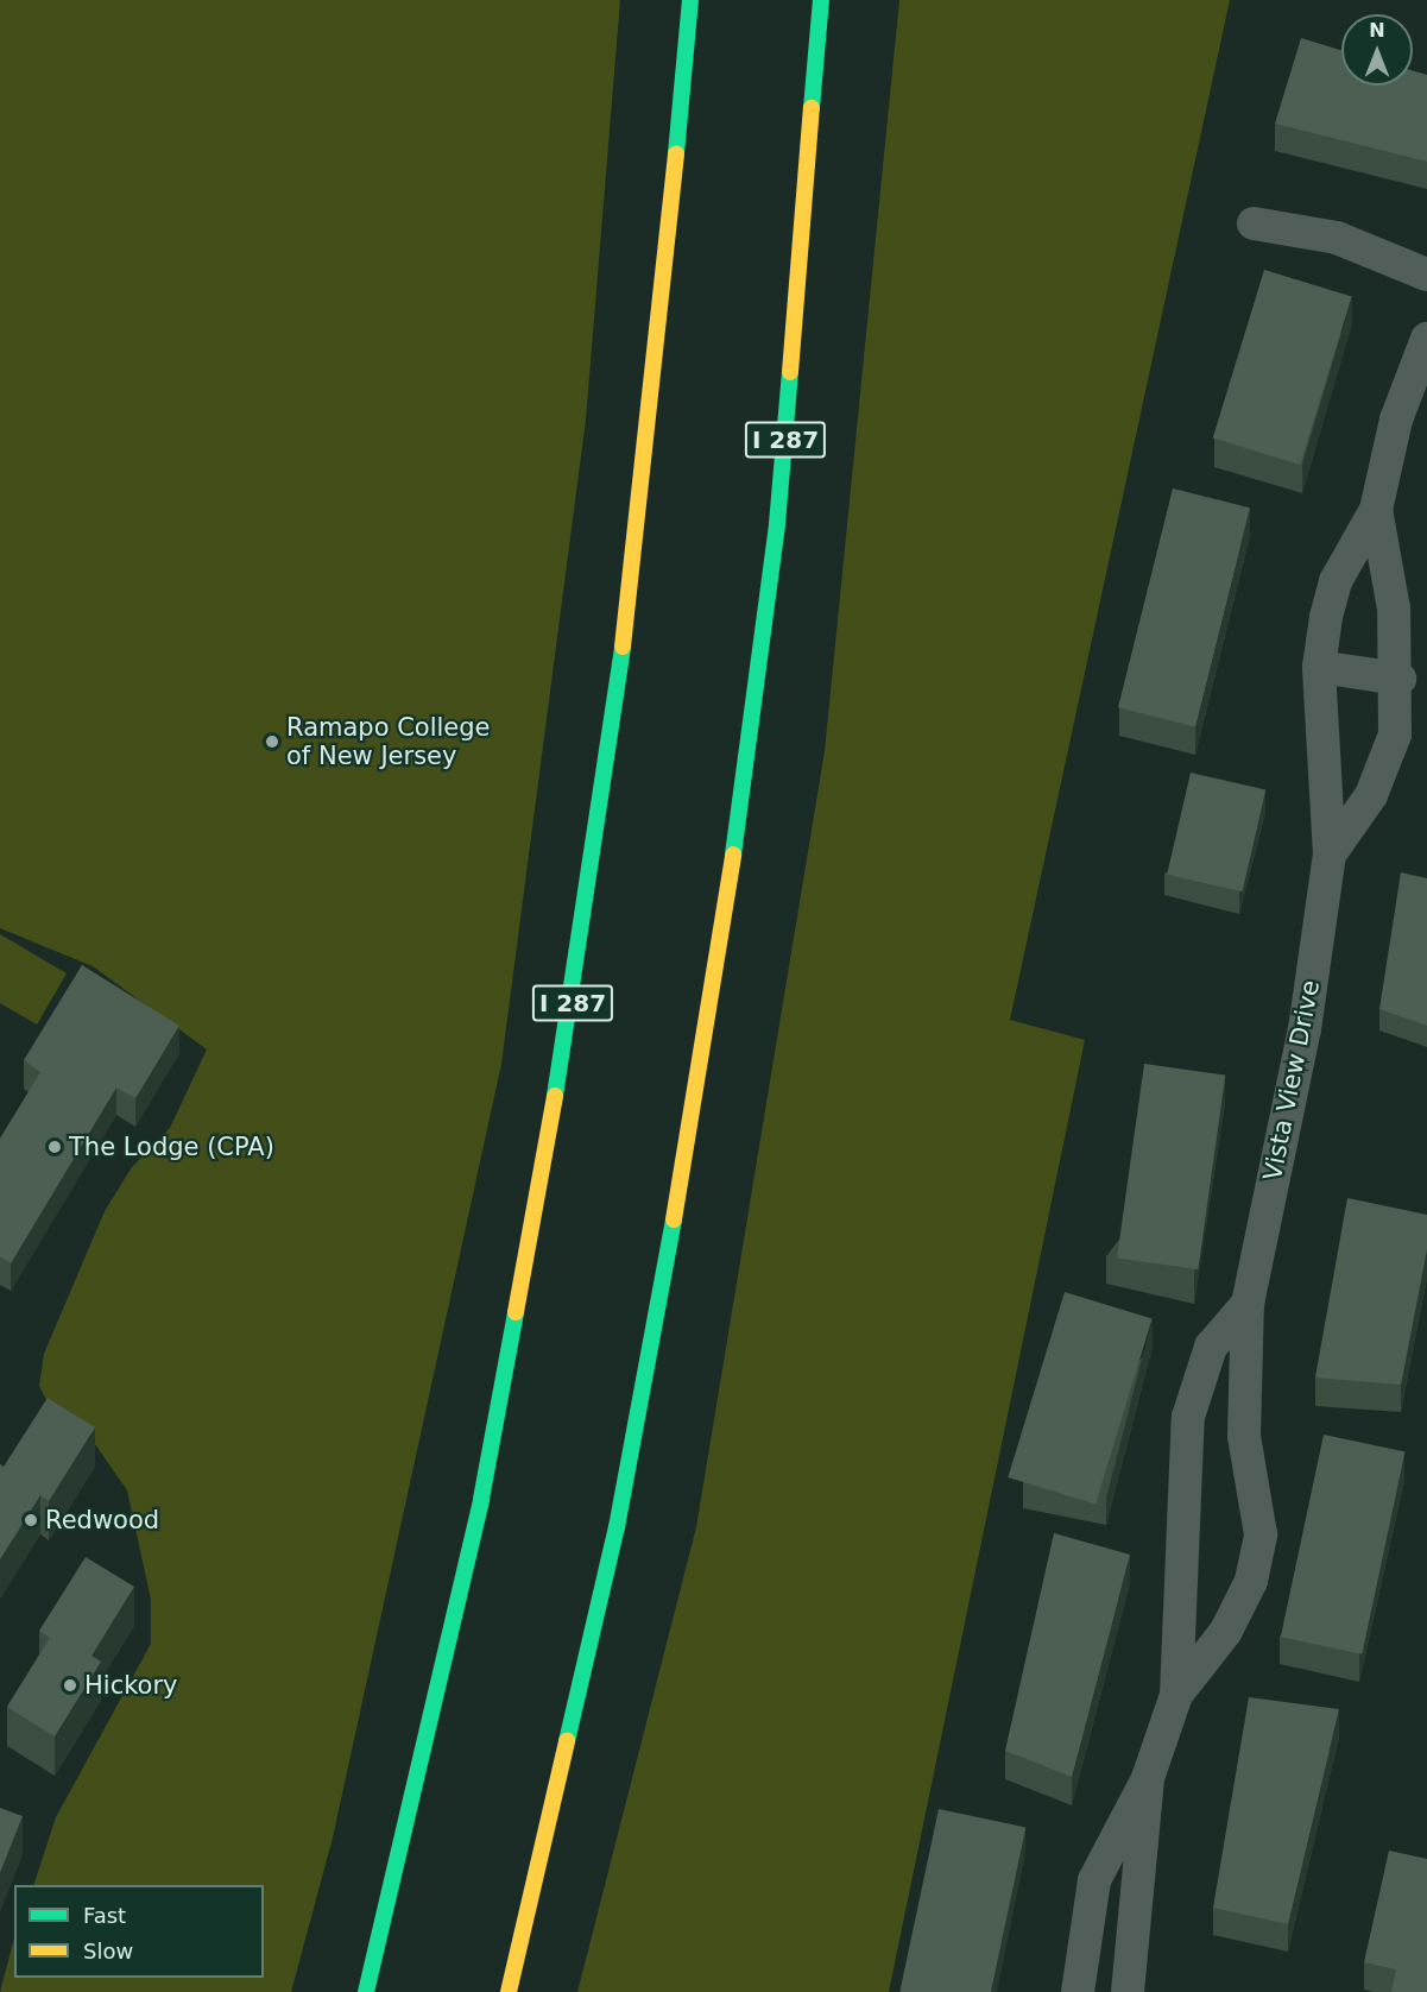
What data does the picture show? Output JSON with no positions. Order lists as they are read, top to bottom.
{
  "streets": {
    "highway": ["I 287"],
    "street": ["Vista View Drive"]
  },
  "places": [
    "Ramapo College of New Jersey",
    "The Lodge (CPA)",
    "Redwood",
    "Hickory"
  ],
  "legend": ["Fast", "Slow"],
  "north": "top"
}
